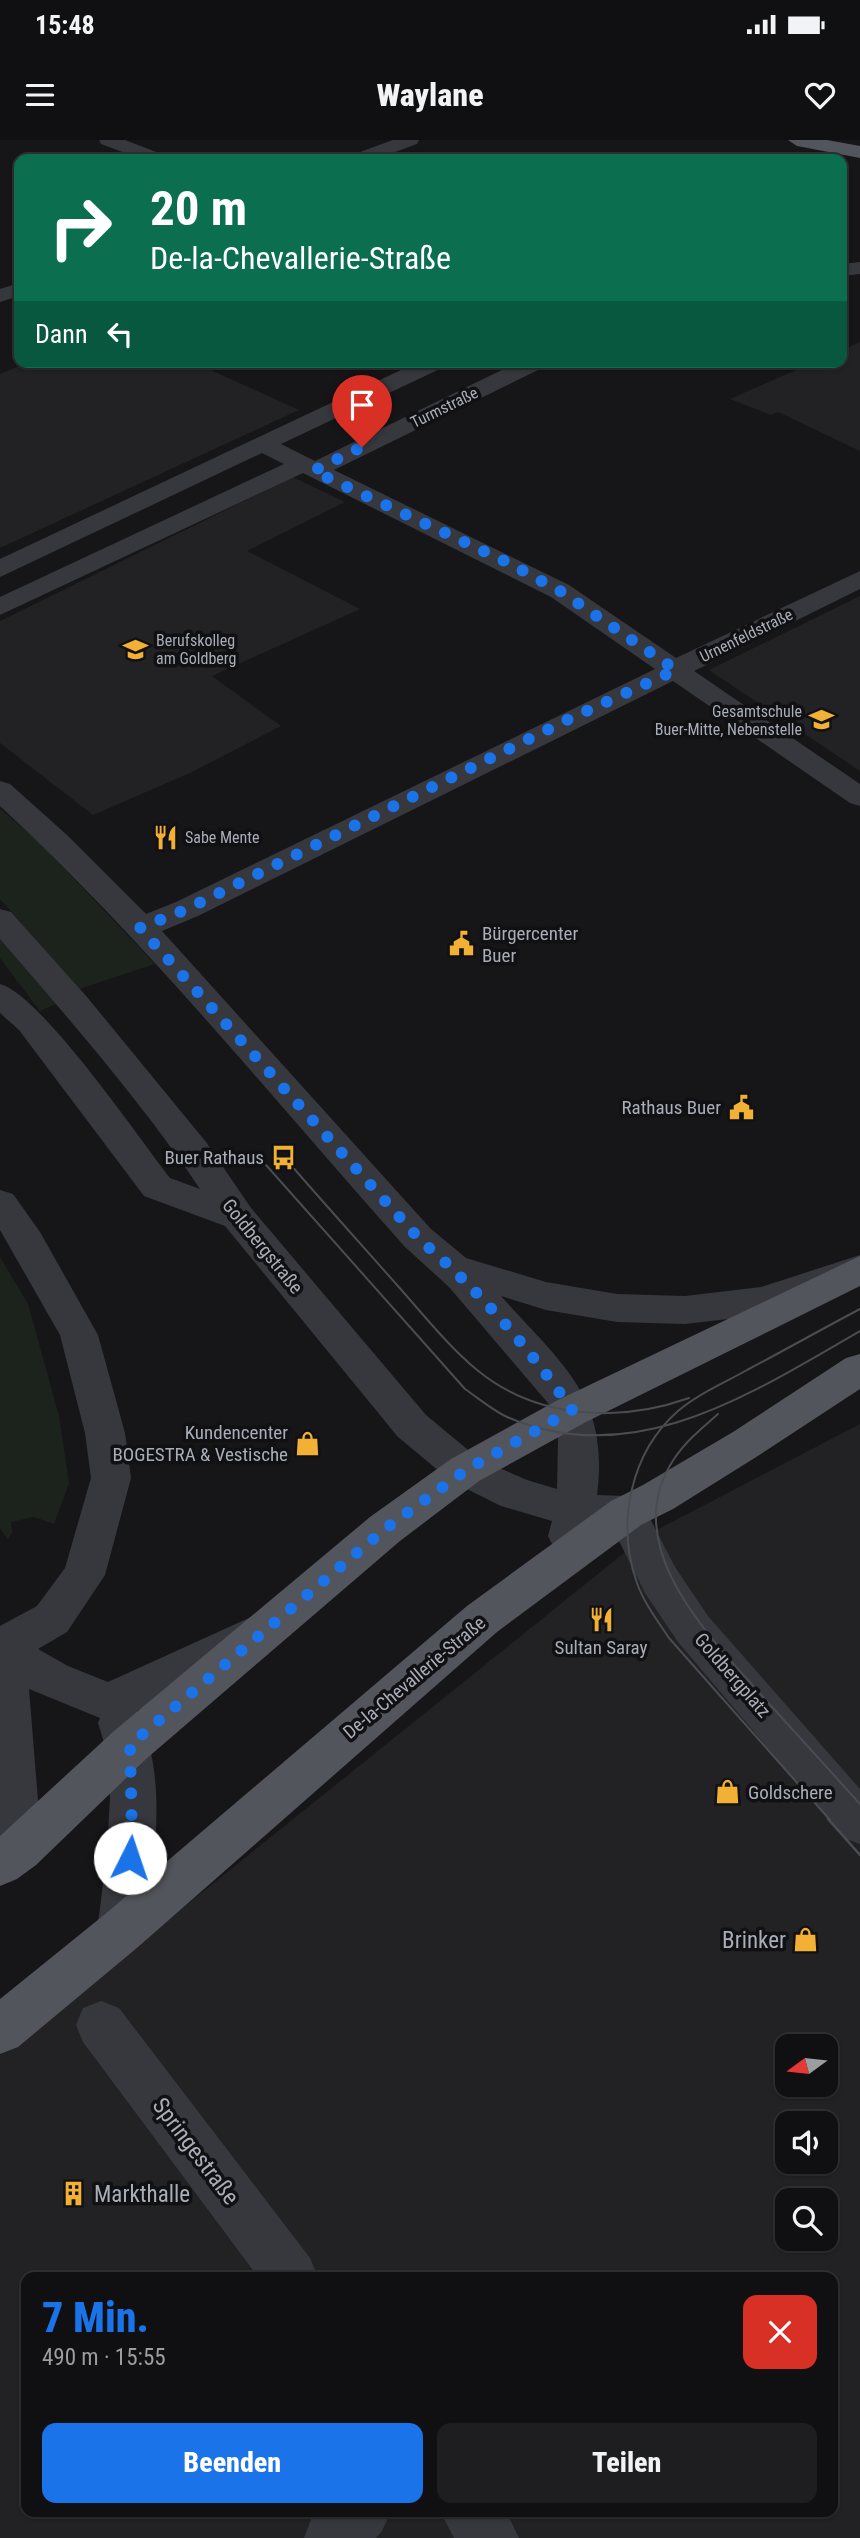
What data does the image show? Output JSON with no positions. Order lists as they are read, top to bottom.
{
  "streets": {
    "main road": ["De-la-Chevallerie-Straße"],
    "street": [
      "Turmstraße",
      "Urnenfeldstraße",
      "Goldbergstraße",
      "Goldbergplatz",
      "Springestraße"
    ]
  },
  "crossings": [
    ["Goldbergstraße", "Goldbergplatz"],
    ["Goldbergstraße", "De-la-Chevallerie-Straße"],
    ["Goldbergplatz", "De-la-Chevallerie-Straße"]
  ],
  "places": {
    "school or university": ["Berufskolleg am Goldberg", "Gesamtschule Buer-Mitte, Nebenstelle"],
    "restaurant": ["Sabe Mente", "Sultan Saray"],
    "public building": ["Bürgercenter Buer", "Rathaus Buer"],
    "bus stop": ["Buer Rathaus"],
    "shop": ["Kundencenter BOGESTRA & Vestische", "Goldschere", "Brinker"],
    "building": ["Markthalle"]
  },
  "north": "left",
  "page": {
    "status": "15:48",
    "header": "Waylane",
    "turn": ["20 m", "De-la-Chevallerie-Straße"],
    "then": "Dann",
    "heading": ["7 Min.", "490 m · 15:55"],
    "buttons": ["Beenden", "Teilen"]
  }
}
